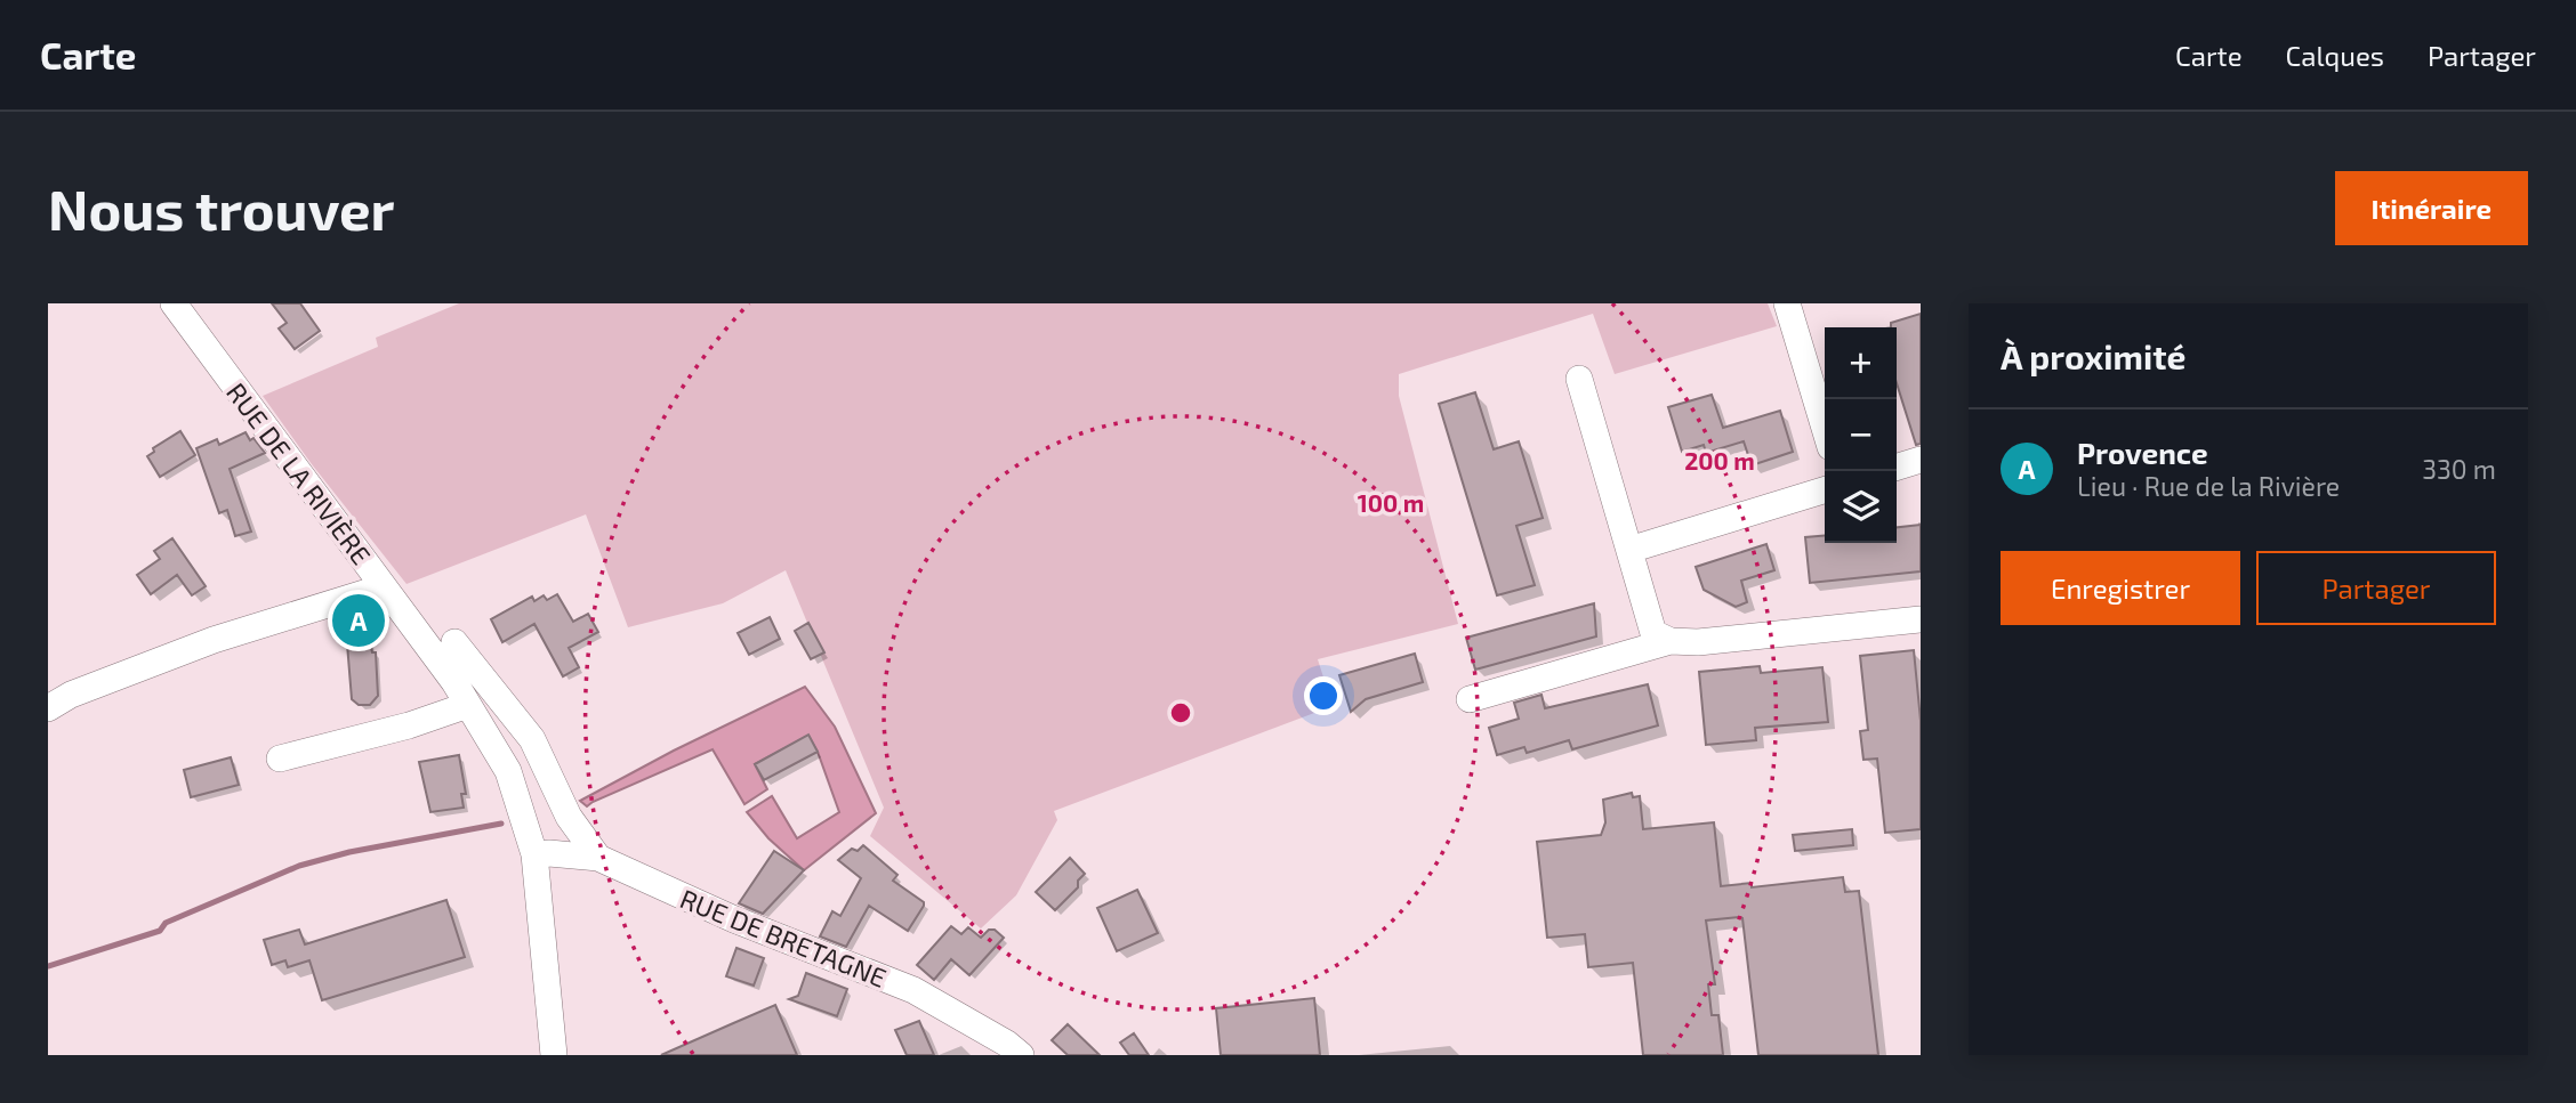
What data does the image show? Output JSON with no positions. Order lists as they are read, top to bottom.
{
  "streets": {
    "street": ["RUE DE LA RIVIÈRE", "RUE DE BRETAGNE"]
  },
  "crossings": [
    ["RUE DE LA RIVIÈRE", "RUE DE BRETAGNE"]
  ],
  "page": {
    "header": "Carte",
    "nav": ["Carte", "Calques", "Partager"],
    "buttons": [
      "Itinéraire",
      ["Enregistrer", "Partager"]
    ],
    "title": "Nous trouver",
    "heading": "À proximité",
    "map_buttons": ["+", "−"],
    "list": [
      {
        "mark": "A",
        "name": "Provence",
        "note": "Lieu · Rue de la Rivière",
        "value": "330 m"
      }
    ],
    "pins": "A"
  },
  "rings": ["200 m", "100 m"]
}
